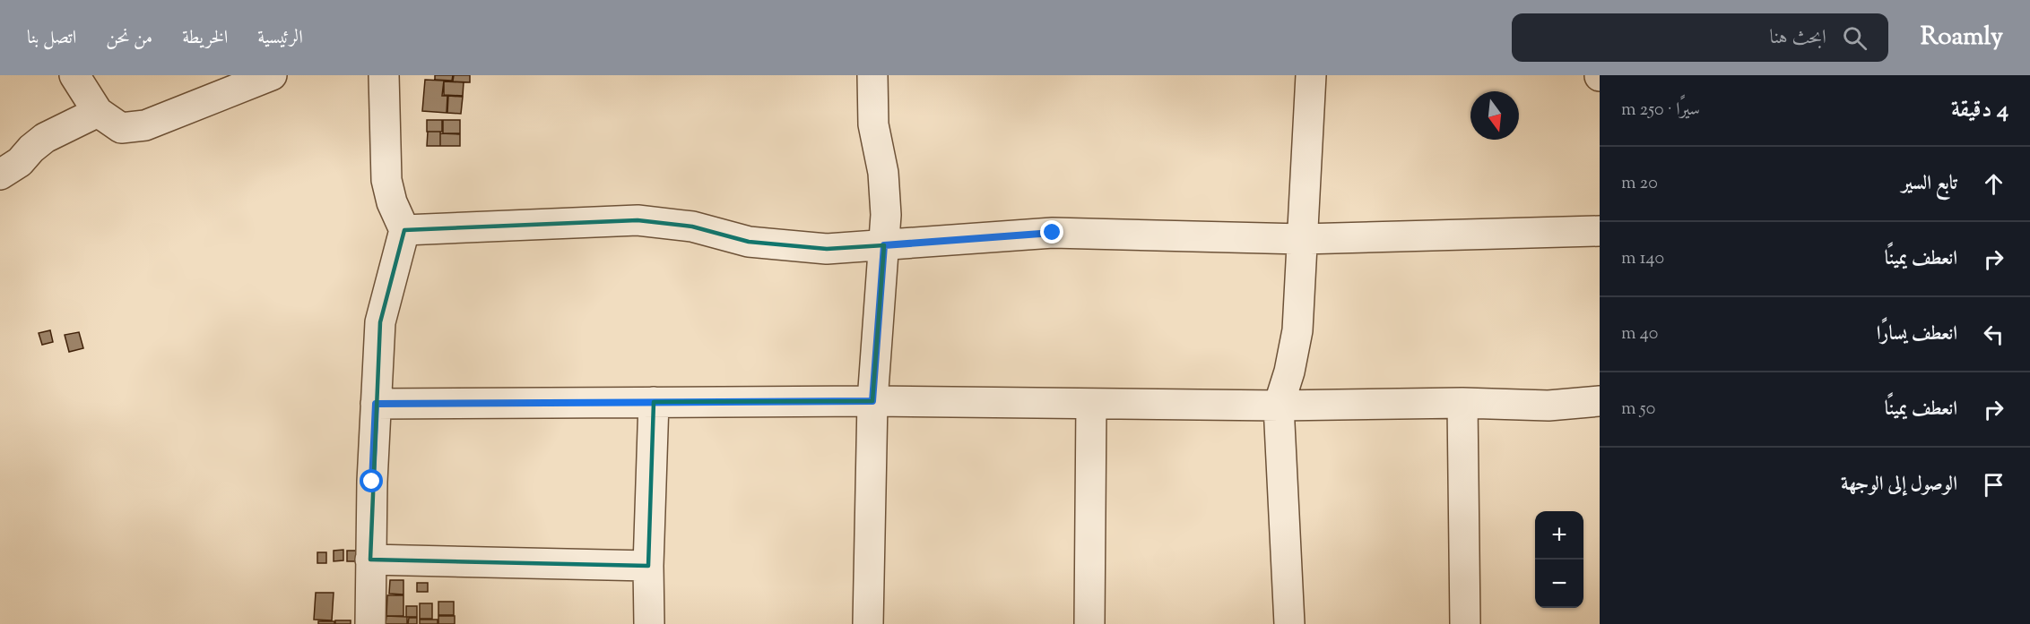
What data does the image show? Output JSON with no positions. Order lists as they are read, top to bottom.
{
  "north": "bottom",
  "page": {
    "header": "Roamly",
    "search": "ابحث هنا",
    "nav": [
      "الرئيسية",
      "الخريطة",
      "من نحن",
      "اتصل بنا"
    ],
    "heading": ["4 دقيقة", "سيرًا · 250 m"],
    "list": [
      ["تابع السير", "20 m"],
      ["انعطف يمينًا", "140 m"],
      ["انعطف يسارًا", "40 m"],
      ["انعطف يمينًا", "50 m"],
      "الوصول إلى الوجهة"
    ],
    "map_buttons": ["+", "−"]
  }
}
